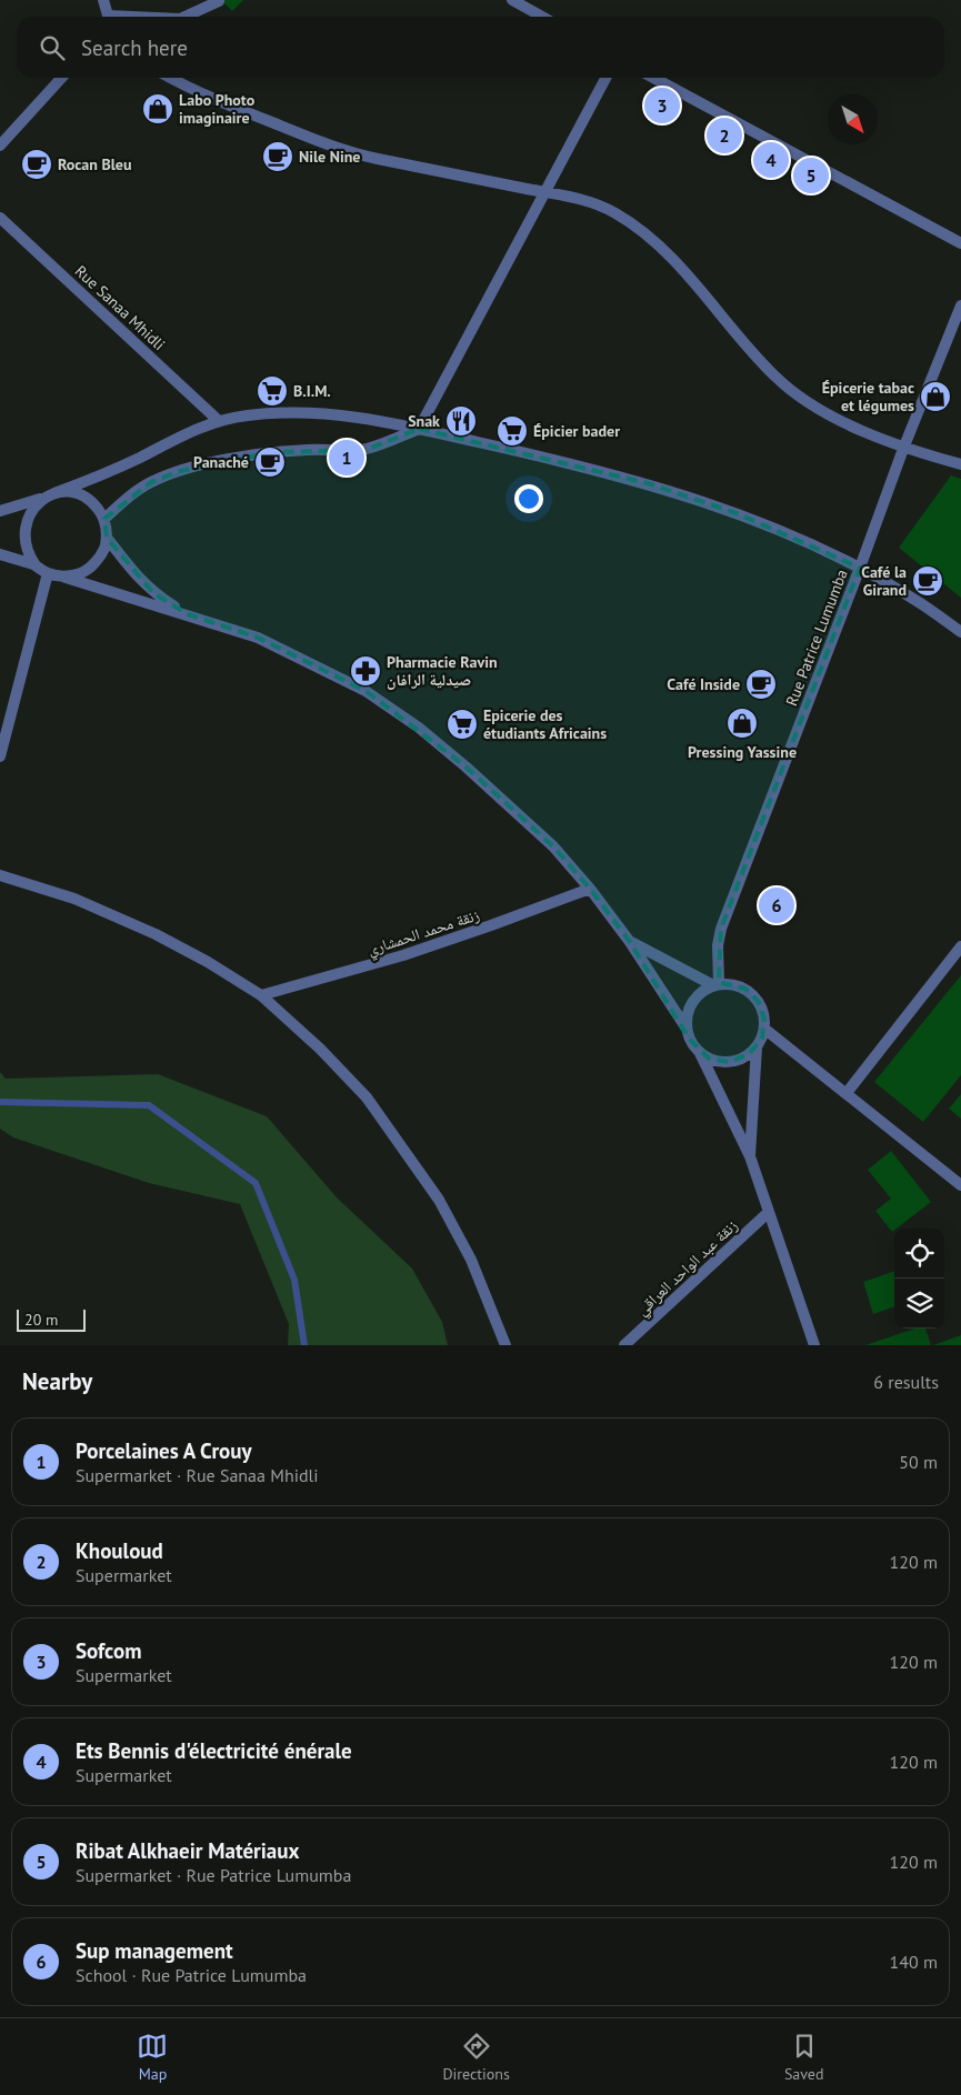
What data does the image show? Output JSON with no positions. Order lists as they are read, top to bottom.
{
  "streets": {
    "street": [
      "Rue Sanaa Mhidli",
      "Rue Patrice Lumumba",
      "زنقة محمد الحمشاري",
      "زنقة عبد الواحد العراقي"
    ]
  },
  "places": {
    "shop": ["Labo Photo imaginaire", "Épicerie tabac et légumes", "Pressing Yassine"],
    "cafe": [
      "Nile Nine",
      "Rocan Bleu",
      "Panaché",
      "Café la Girand",
      "Café Inside"
    ],
    "supermarket": ["B.I.M.", "Épicier bader", "Epicerie des étudiants Africains"],
    "restaurant": ["Snak"],
    "pharmacy": ["Pharmacie Ravin صيدلية الرافان"]
  },
  "scale_bar": "20 m",
  "north": "bottom right",
  "page": {
    "search": "Search here",
    "pins": [
      "3",
      "2",
      "4",
      "5",
      "1",
      "6"
    ],
    "scale": "20 m",
    "heading": ["Nearby", "6 results"],
    "list": [
      {
        "mark": "1",
        "name": "Porcelaines A Crouy",
        "note": "Supermarket · Rue Sanaa Mhidli",
        "value": "50 m"
      },
      {
        "mark": "2",
        "name": "Khouloud",
        "note": "Supermarket",
        "value": "120 m"
      },
      {
        "mark": "3",
        "name": "Sofcom",
        "note": "Supermarket",
        "value": "120 m"
      },
      {
        "mark": "4",
        "name": "Ets Bennis d'électricité énérale",
        "note": "Supermarket",
        "value": "120 m"
      },
      {
        "mark": "5",
        "name": "Ribat Alkhaeir Matériaux",
        "note": "Supermarket · Rue Patrice Lumumba",
        "value": "120 m"
      },
      {
        "mark": "6",
        "name": "Sup management",
        "note": "School · Rue Patrice Lumumba",
        "value": "140 m"
      }
    ],
    "nav": ["Map", "Directions", "Saved"]
  }
}
